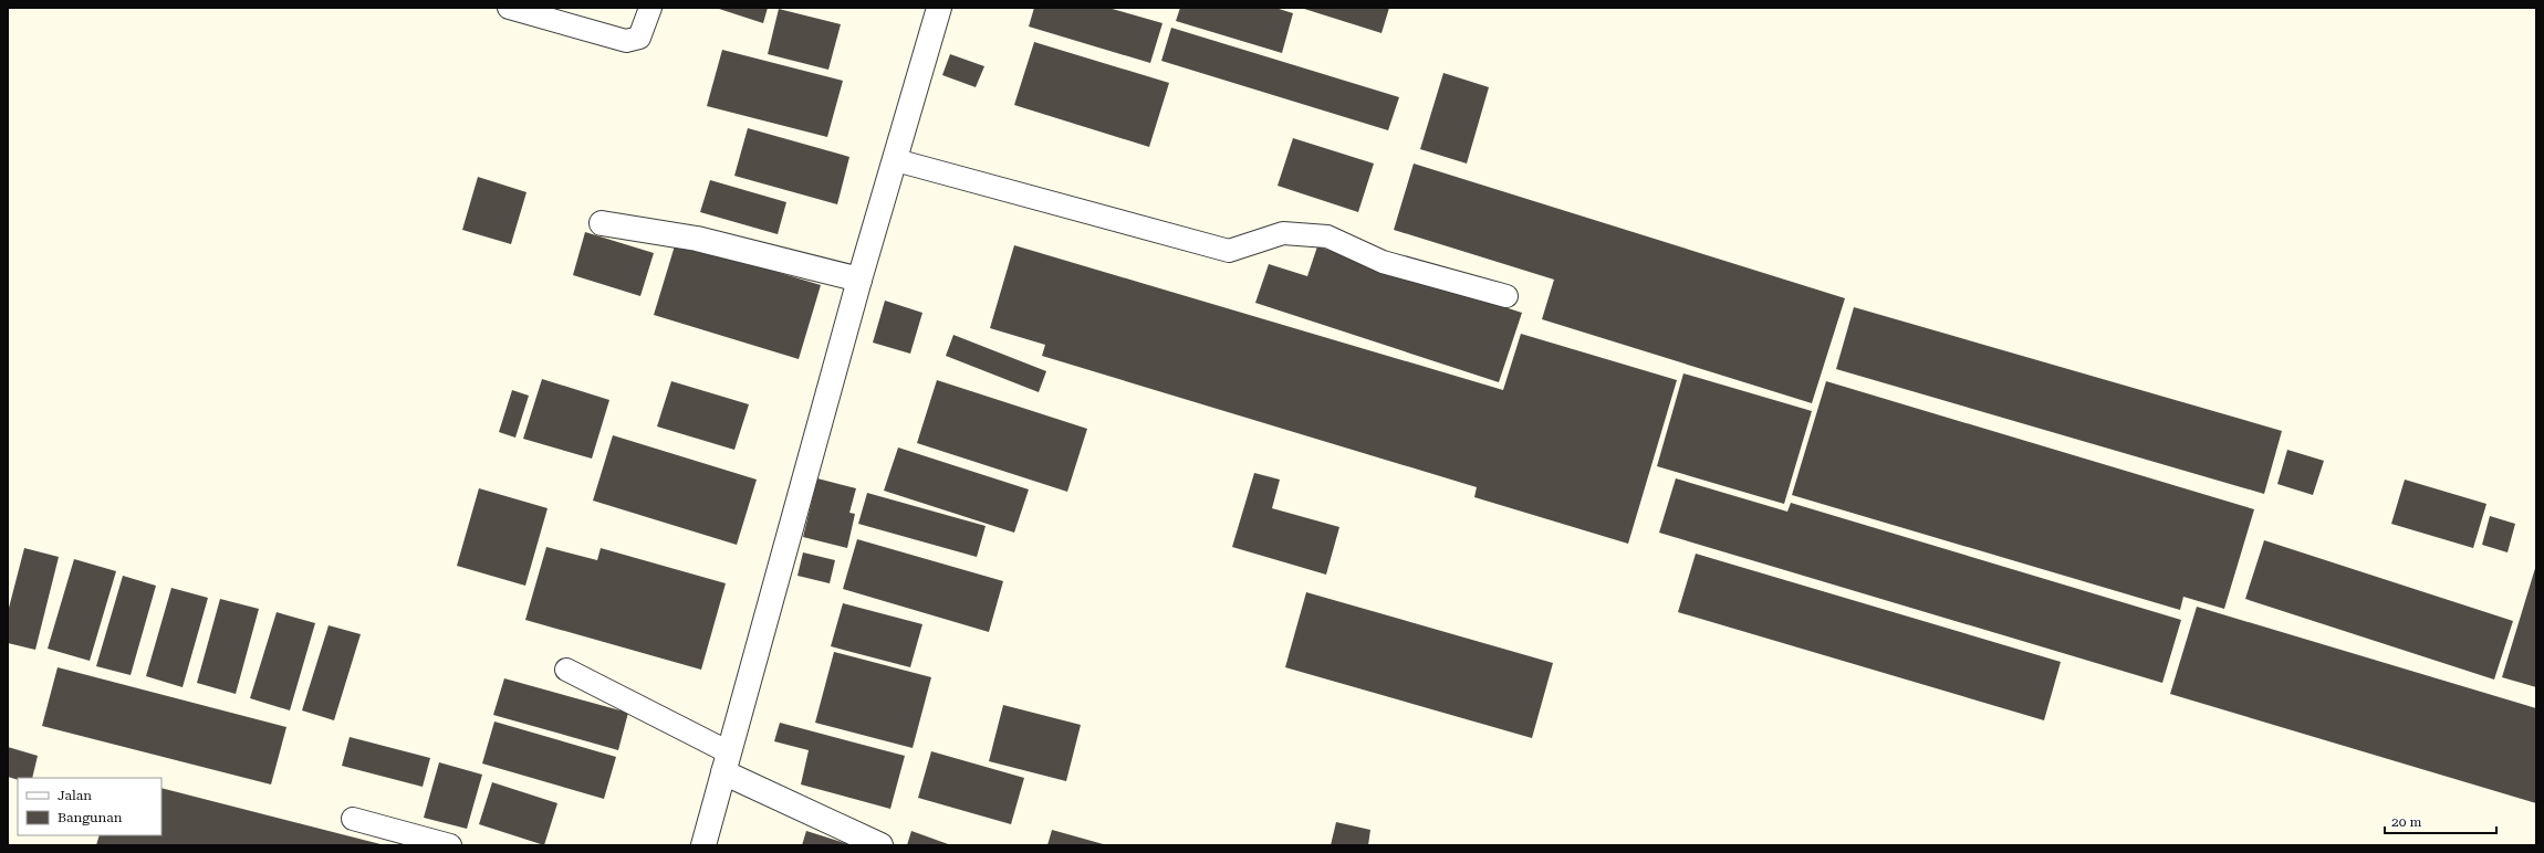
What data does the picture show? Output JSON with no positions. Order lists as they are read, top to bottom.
{
  "legend": ["Jalan", "Bangunan"],
  "scale_bar": "20 m"
}
